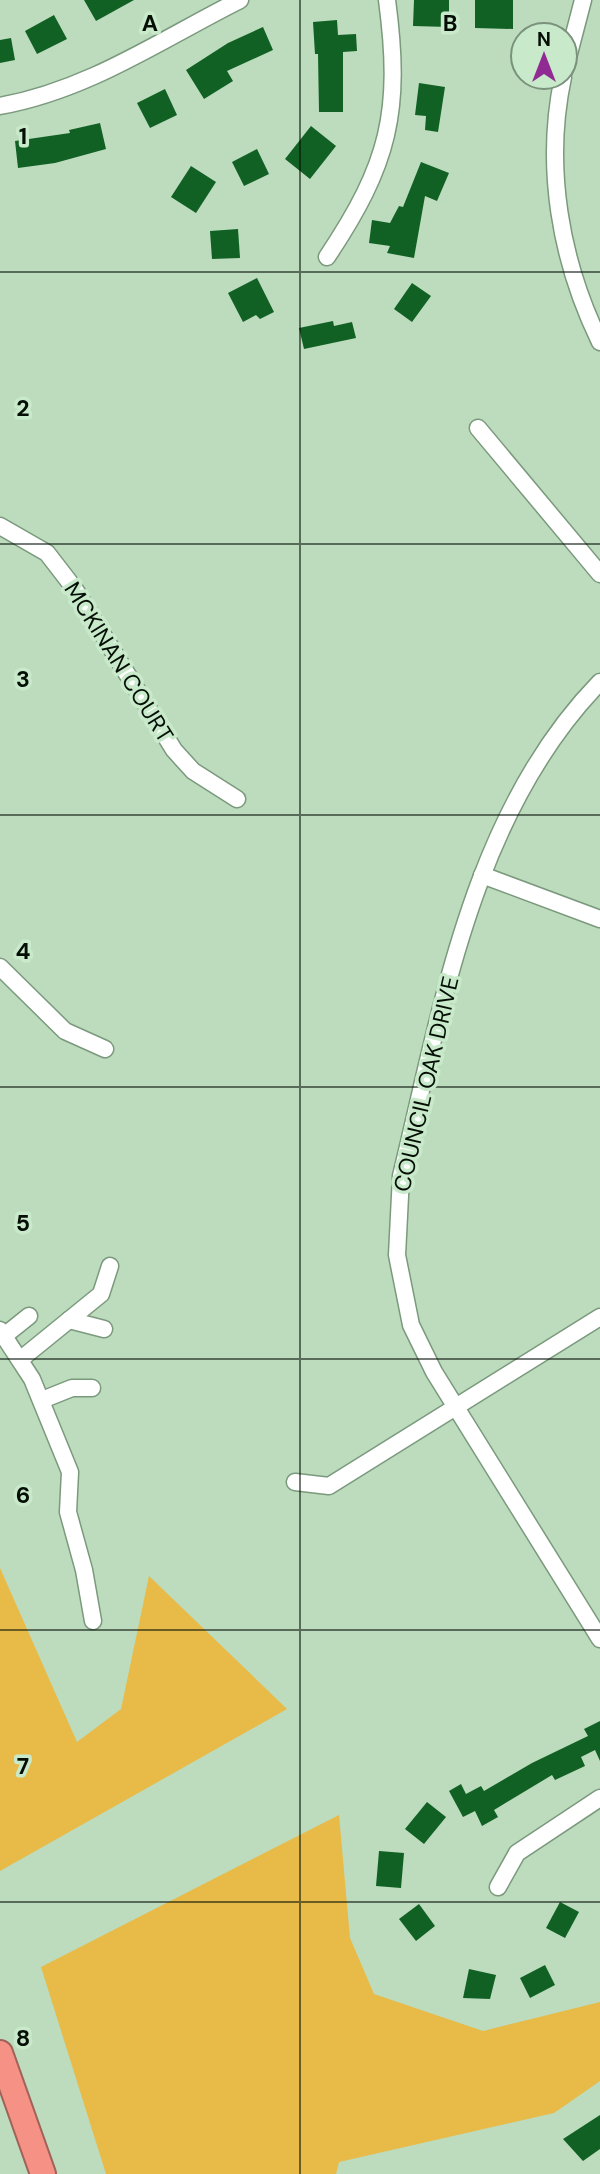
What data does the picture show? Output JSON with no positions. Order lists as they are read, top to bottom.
{
  "streets": {
    "street": ["MCKINAN COURT", "COUNCIL OAK DRIVE"]
  },
  "north": "top",
  "grid": {
    "columns": ["A", "B"],
    "rows": [
      "1",
      "2",
      "3",
      "4",
      "5",
      "6",
      "7",
      "8"
    ]
  }
}
